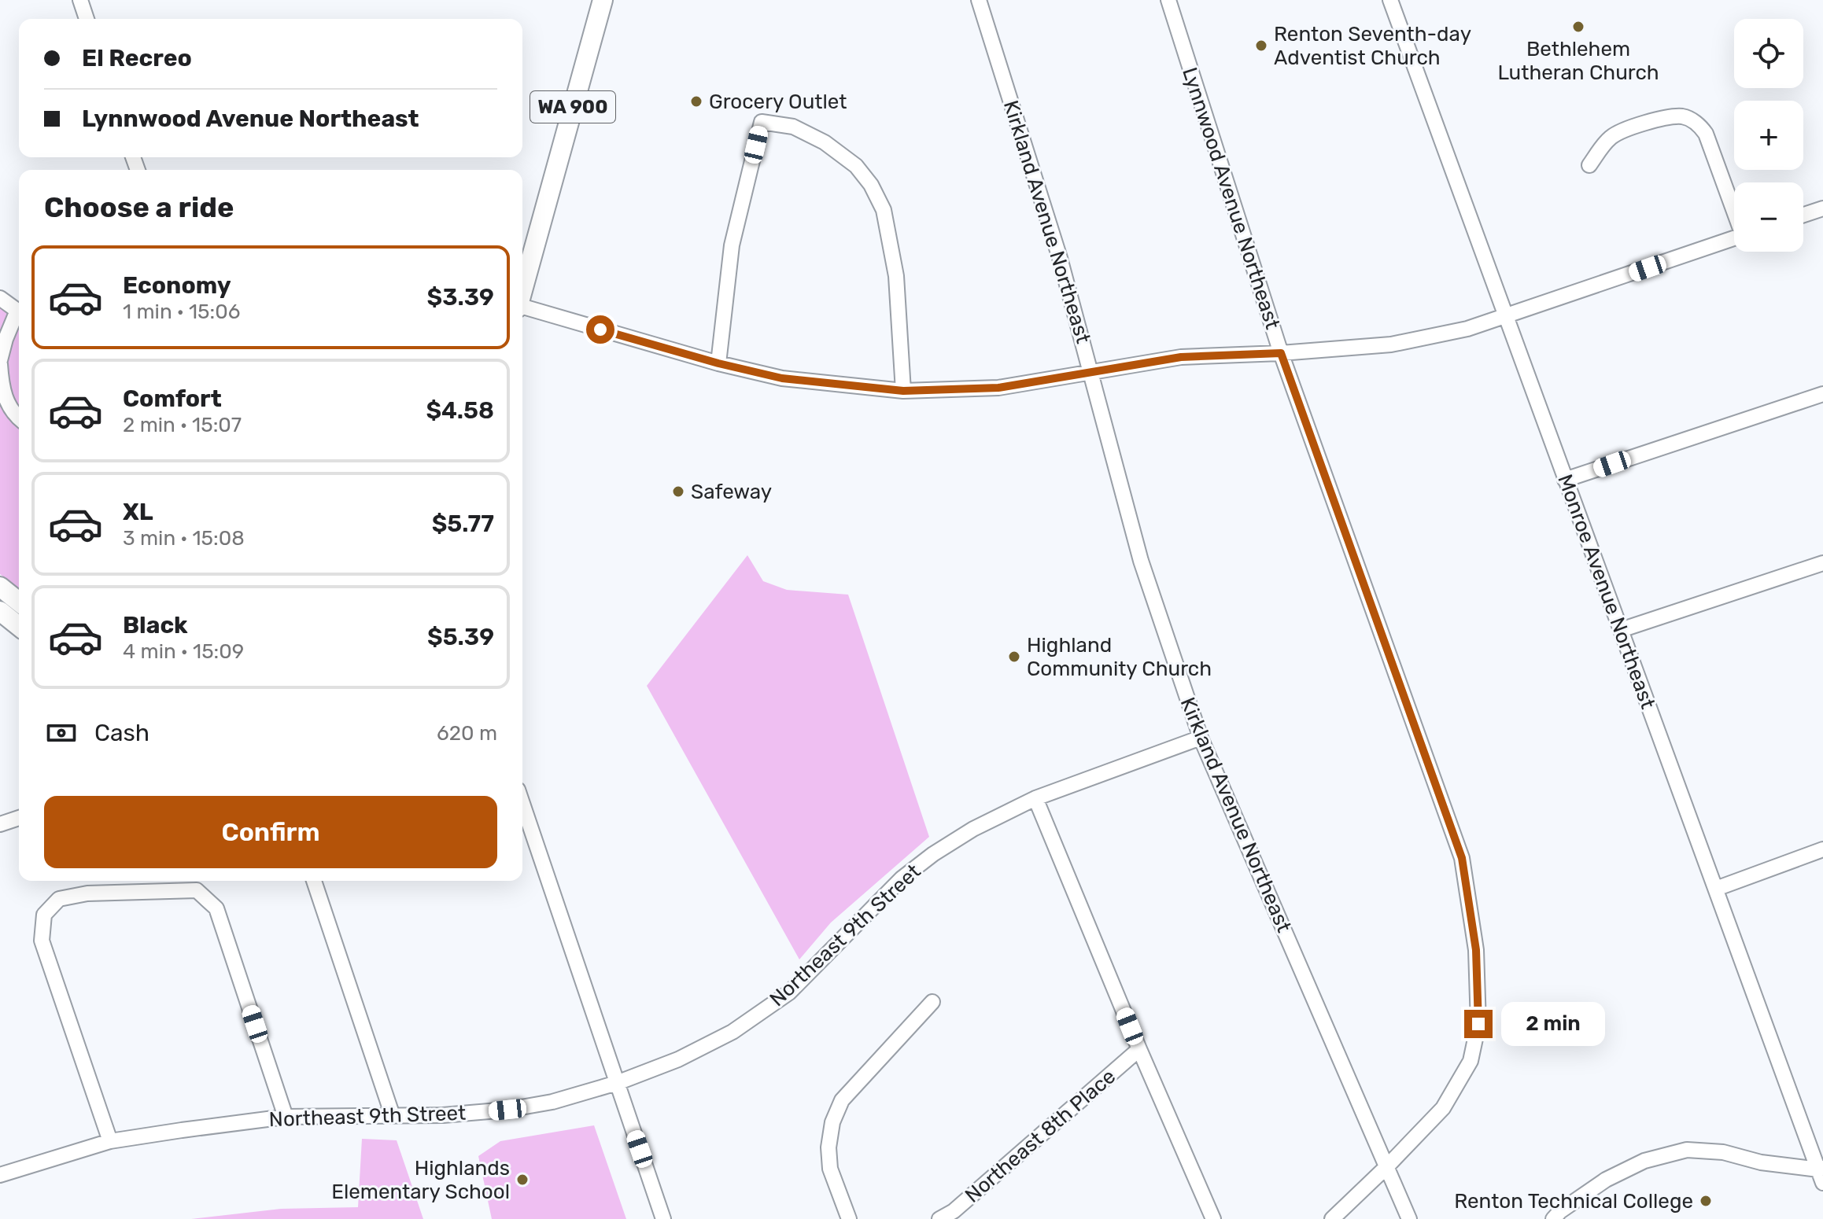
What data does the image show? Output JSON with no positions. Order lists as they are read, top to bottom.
{
  "streets": {
    "main road": ["WA 900"],
    "street": [
      "Lynnwood Avenue Northeast",
      "Kirkland Avenue Northeast",
      "Monroe Avenue Northeast",
      "Northeast 9th Street",
      "Northeast 8th Place"
    ]
  },
  "crossings": [
    ["Lynnwood Avenue Northeast", "Kirkland Avenue Northeast"],
    ["Kirkland Avenue Northeast", "Northeast 9th Street"]
  ],
  "places": [
    "Bethlehem Lutheran Church",
    "Renton Seventh-day Adventist Church",
    "Grocery Outlet",
    "Safeway",
    "Highland Community Church",
    "Highlands Elementary School",
    "Renton Technical College"
  ],
  "page": {
    "map_buttons": ["+", "−"],
    "banner": ["El Recreo", "Lynnwood Avenue Northeast"],
    "heading": "Choose a ride",
    "list": [
      {
        "name": "Economy",
        "note": "1 min · 15:06",
        "value": "$3.39"
      },
      {
        "name": "Comfort",
        "note": "2 min · 15:07",
        "value": "$4.58"
      },
      {
        "name": "XL",
        "note": "3 min · 15:08",
        "value": "$5.77"
      },
      {
        "name": "Black",
        "note": "4 min · 15:09",
        "value": "$5.39"
      }
    ],
    "pay": ["Cash", "620 m"],
    "buttons": "Confirm",
    "bubble": "2 min"
  }
}
